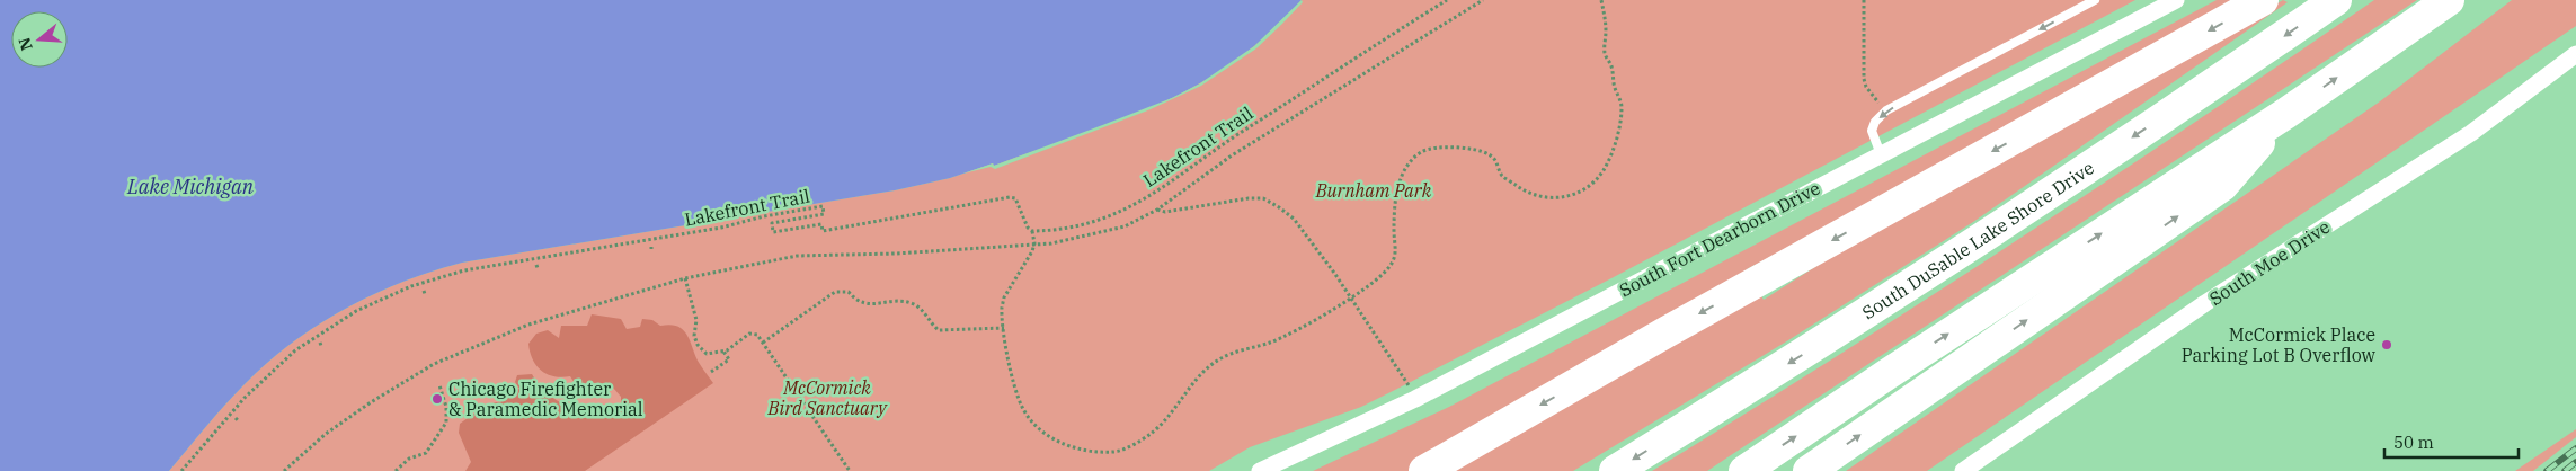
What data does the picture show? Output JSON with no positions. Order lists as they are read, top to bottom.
{
  "streets": {
    "highway": ["South DuSable Lake Shore Drive"],
    "street": ["South Fort Dearborn Drive", "South Moe Drive"],
    "path": ["Lakefront Trail"]
  },
  "water": ["Lake Michigan"],
  "parks": ["Burnham Park", "McCormick Bird Sanctuary"],
  "places": ["McCormick Place Parking Lot B Overflow", "Chicago Firefighter & Paramedic Memorial"],
  "scale_bar": "50 m",
  "north": "left"
}
